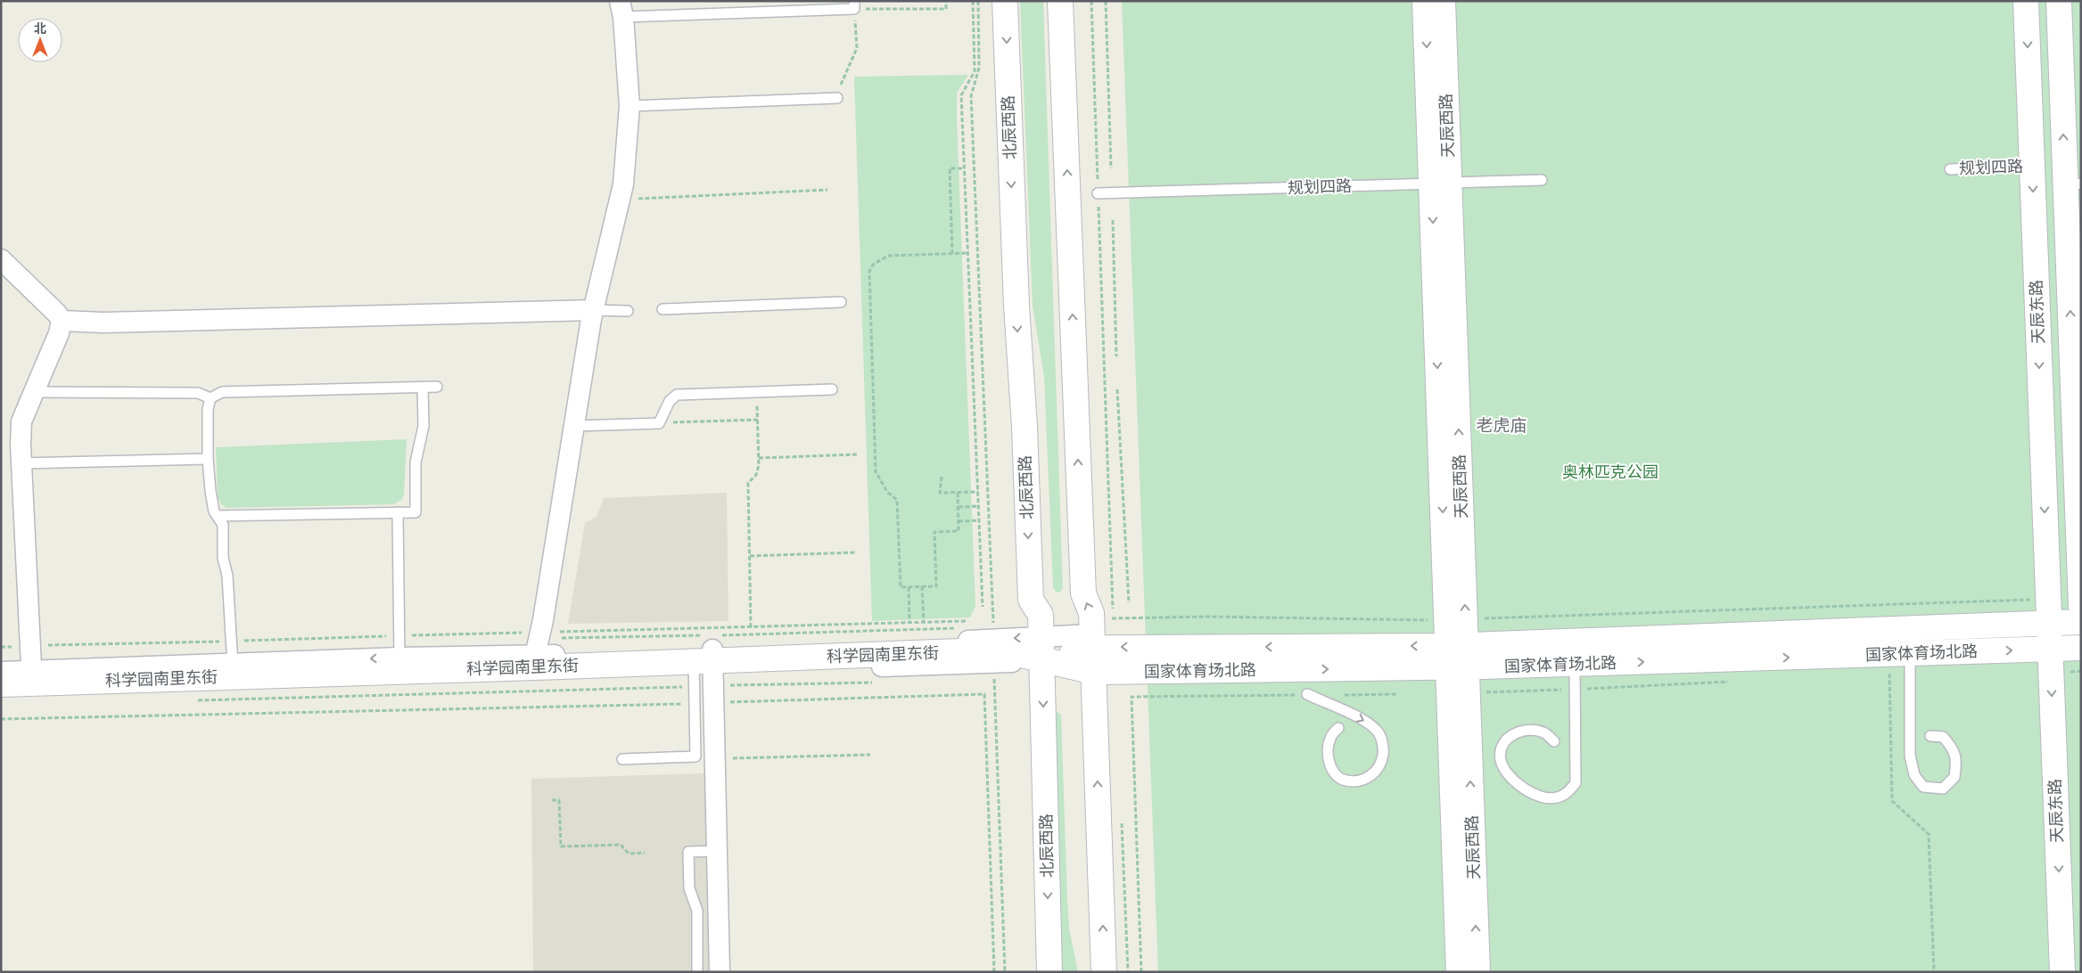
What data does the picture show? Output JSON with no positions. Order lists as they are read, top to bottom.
{
  "streets": {
    "street": [
      "天辰西路",
      "北辰西路",
      "天辰东路",
      "国家体育场北路",
      "科学园南里东街"
    ],
    "lane": ["规划四路"]
  },
  "crossings": [
    ["天辰西路", "规划四路"],
    ["天辰西路", "国家体育场北路"],
    ["北辰西路", "国家体育场北路"],
    ["北辰西路", "科学园南里东街"],
    ["规划四路", "天辰东路"],
    ["天辰东路", "国家体育场北路"],
    ["国家体育场北路", "科学园南里东街"]
  ],
  "districts": ["老虎庙"],
  "parks": ["奥林匹克公园"],
  "north": "top"
}
